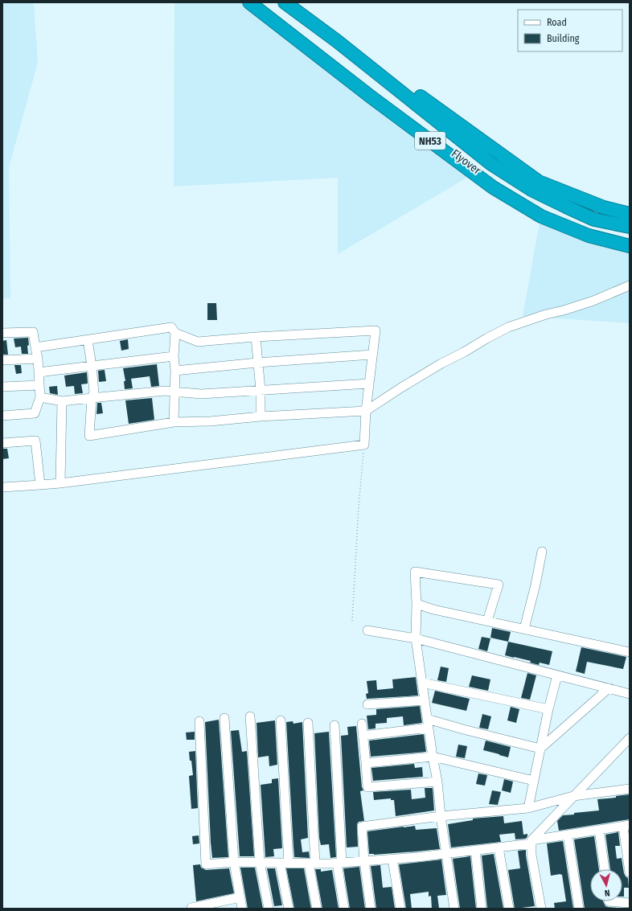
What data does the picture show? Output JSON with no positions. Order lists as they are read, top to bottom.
{
  "streets": {
    "highway": ["NH53", "Flyover"]
  },
  "legend": ["Road", "Building"],
  "north": "bottom"
}
